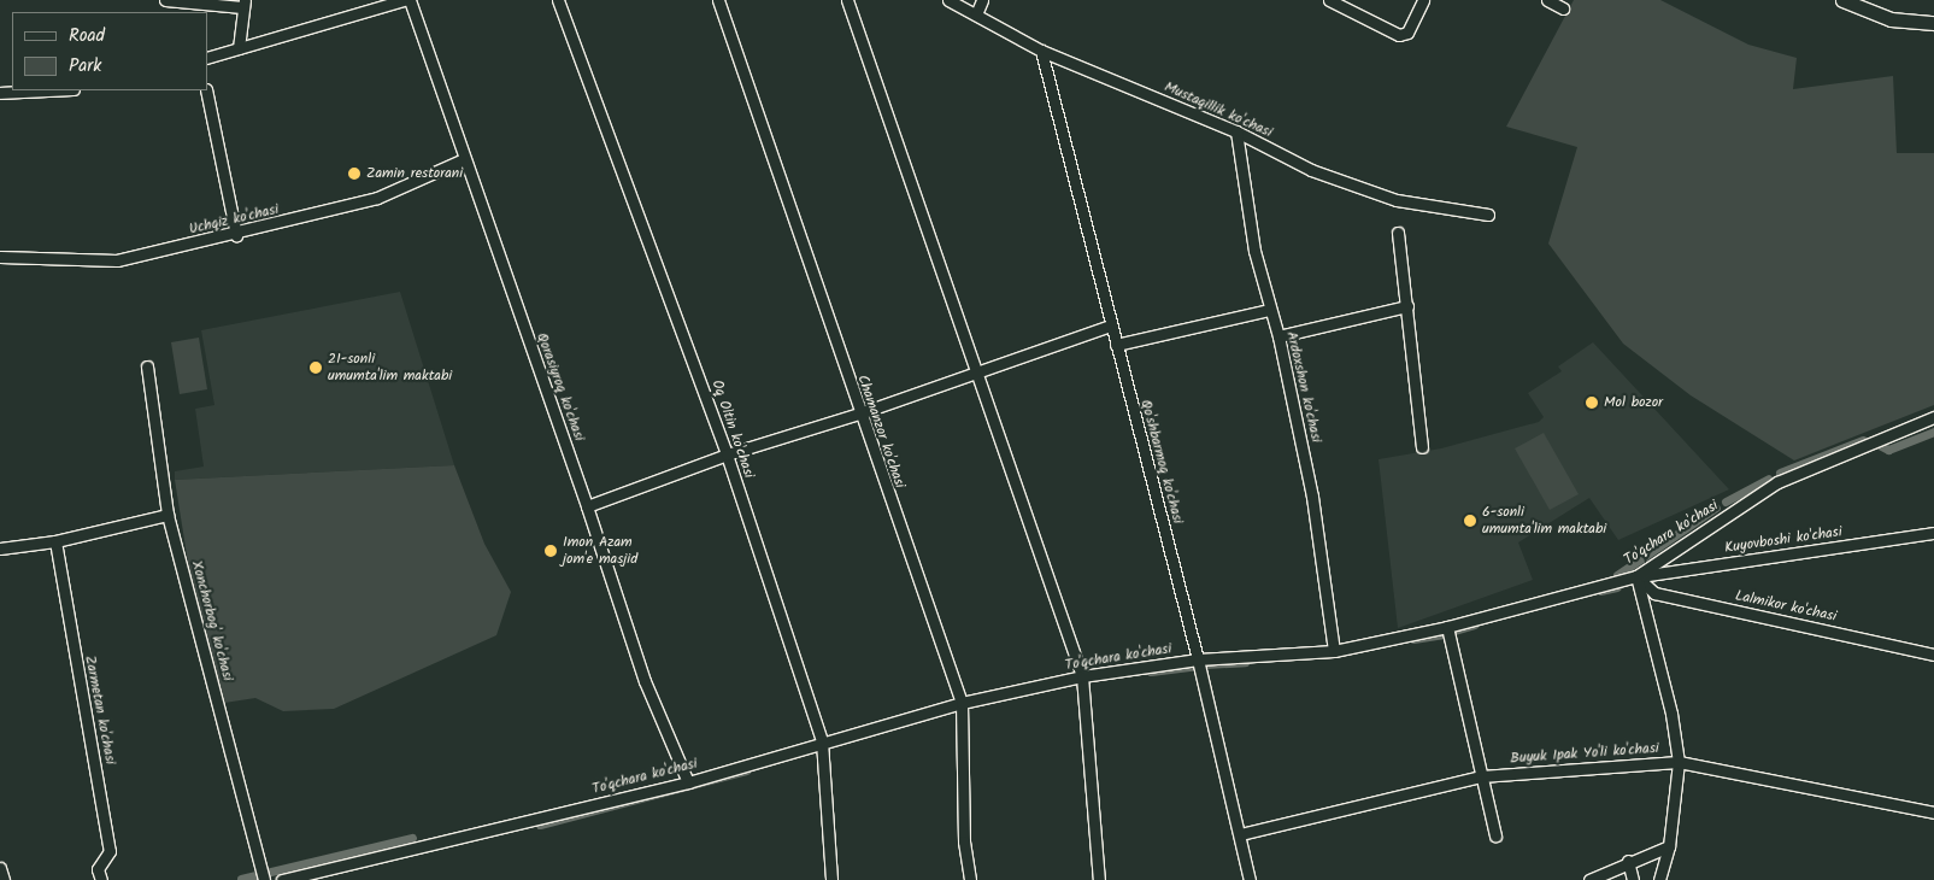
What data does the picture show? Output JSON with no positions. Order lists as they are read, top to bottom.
{
  "streets": {
    "street": [
      "Mustaqillik ko'chasi",
      "Uchqiz ko'chasi",
      "Qorasiyroq ko'chasi",
      "Ardoxshon ko'chasi",
      "Oq Oltin ko'chasi",
      "Chamanzor ko'chasi",
      "Qo'shbarmoq ko'chasi",
      "To'qchara ko'chasi",
      "Kuyovboshi ko'chasi",
      "Lalmikor ko'chasi",
      "Xonchorbog' ko'chasi",
      "Zarmetan ko'chasi",
      "Buyuk Ipak Yo'li ko'chasi"
    ]
  },
  "crossings": [
    ["Mustaqillik ko'chasi", "Ardoxshon ko'chasi"],
    ["Mustaqillik ko'chasi", "Qo'shbarmoq ko'chasi"],
    ["Uchqiz ko'chasi", "Qorasiyroq ko'chasi"],
    ["Qorasiyroq ko'chasi", "To'qchara ko'chasi"],
    ["Ardoxshon ko'chasi", "To'qchara ko'chasi"],
    ["Oq Oltin ko'chasi", "To'qchara ko'chasi"],
    ["Chamanzor ko'chasi", "To'qchara ko'chasi"],
    ["Qo'shbarmoq ko'chasi", "To'qchara ko'chasi"],
    ["Qo'shbarmoq ko'chasi", "Buyuk Ipak Yo'li ko'chasi"],
    ["To'qchara ko'chasi", "Kuyovboshi ko'chasi"],
    ["To'qchara ko'chasi", "Lalmikor ko'chasi"],
    ["Kuyovboshi ko'chasi", "Lalmikor ko'chasi"]
  ],
  "places": [
    "Zamin restorani",
    "21-sonli umumta'lim maktabi",
    "Mol bozor",
    "6-sonli umumta'lim maktabi",
    "Imon Azam jom'e masjid"
  ],
  "legend": ["Road", "Park"]
}
